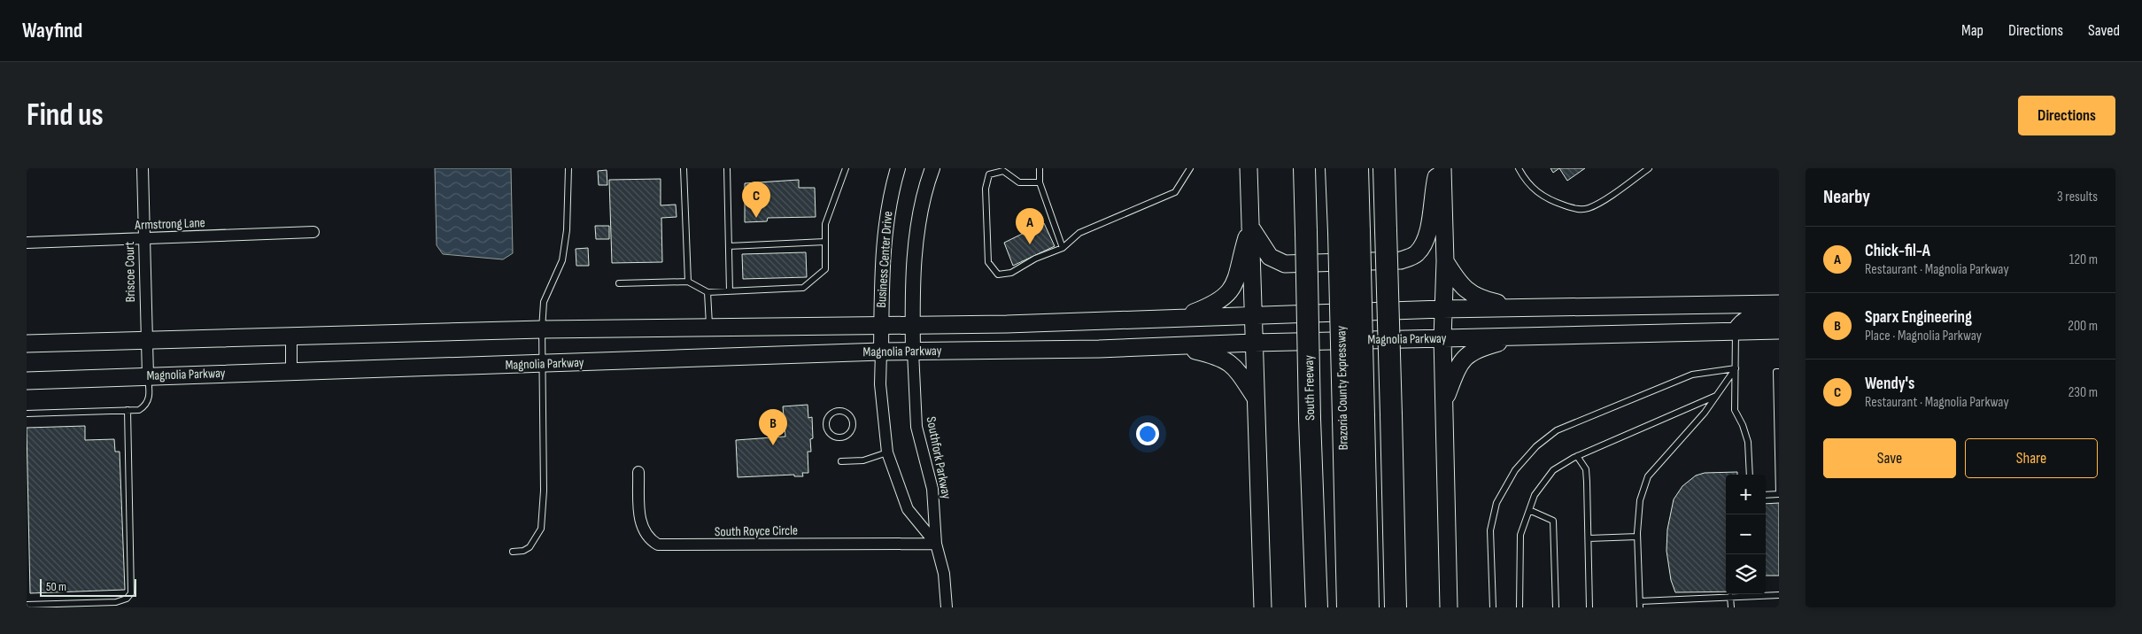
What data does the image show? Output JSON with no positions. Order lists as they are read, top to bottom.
{
  "streets": {
    "highway": ["South Freeway", "Brazoria County Expressway"],
    "main road": ["Magnolia Parkway"],
    "street": [
      "Armstrong Lane",
      "Business Center Drive",
      "Briscoe Court",
      "Southfork Parkway",
      "South Royce Circle"
    ]
  },
  "crossings": [
    ["Armstrong Lane", "Briscoe Court"],
    ["Business Center Drive", "Magnolia Parkway"],
    ["Business Center Drive", "Southfork Parkway"],
    ["Briscoe Court", "Magnolia Parkway"],
    ["Magnolia Parkway", "Southfork Parkway"],
    ["Southfork Parkway", "South Royce Circle"]
  ],
  "scale_bar": "50 m",
  "page": {
    "header": "Wayfind",
    "nav": ["Map", "Directions", "Saved"],
    "buttons": [
      "Directions",
      ["Save", "Share"]
    ],
    "title": "Find us",
    "heading": ["Nearby", "3 results"],
    "pins": ["C", "A", "B"],
    "list": [
      {
        "mark": "A",
        "name": "Chick-fil-A",
        "note": "Restaurant · Magnolia Parkway",
        "value": "120 m"
      },
      {
        "mark": "B",
        "name": "Sparx Engineering",
        "note": "Place · Magnolia Parkway",
        "value": "200 m"
      },
      {
        "mark": "C",
        "name": "Wendy's",
        "note": "Restaurant · Magnolia Parkway",
        "value": "230 m"
      }
    ],
    "map_buttons": ["+", "−"],
    "scale": "50 m"
  }
}
